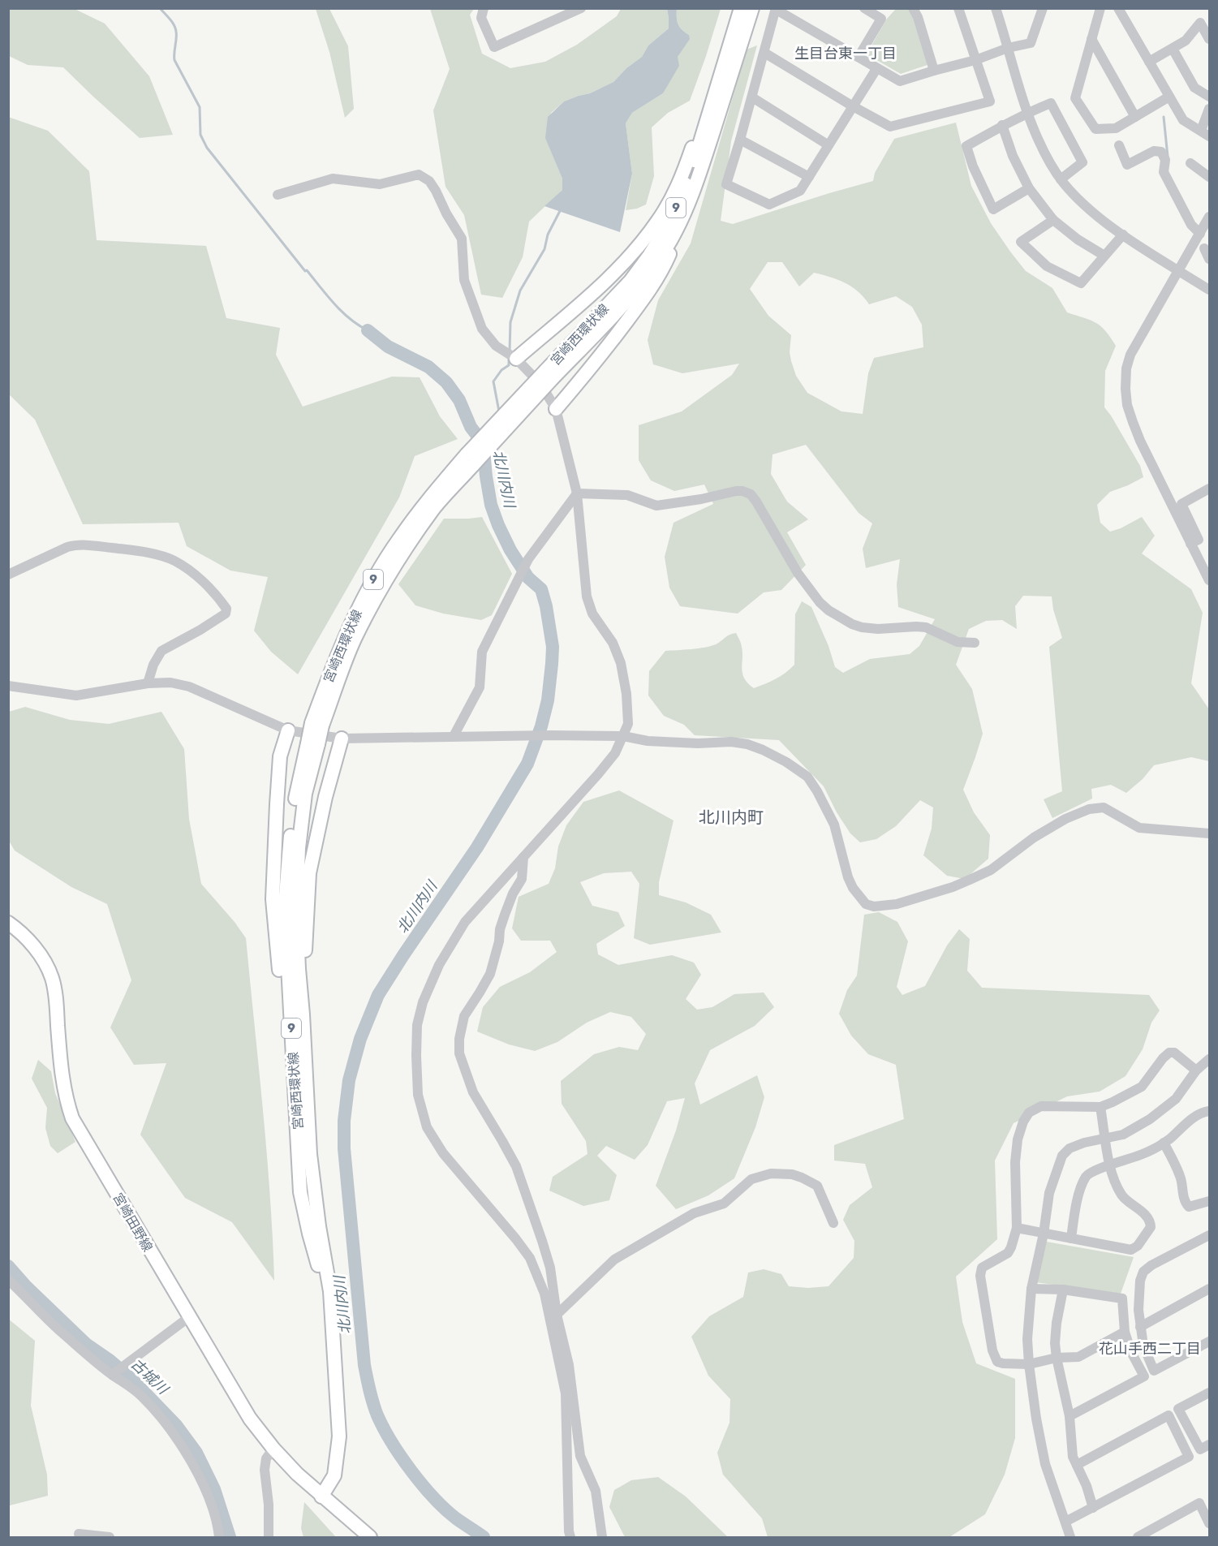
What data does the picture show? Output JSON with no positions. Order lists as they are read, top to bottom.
{
  "streets": {
    "main road": ["9", "宮崎西環状線", "宮崎田野線"]
  },
  "crossings": [
    ["宮崎西環状線", "宮崎田野線"]
  ],
  "districts": ["生目台東一丁目", "北川内町", "花山手西二丁目"],
  "water": ["北川内川", "古城川"]
}
